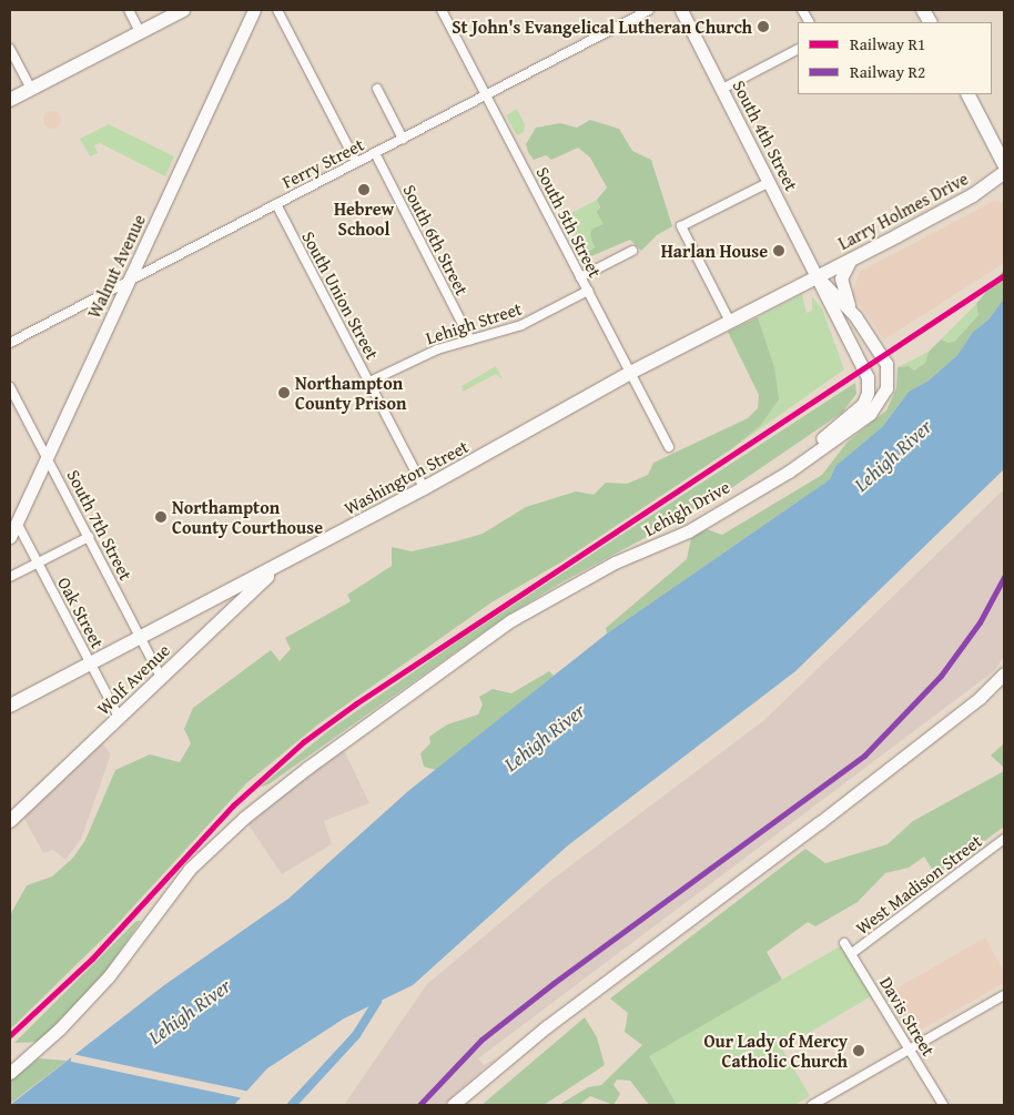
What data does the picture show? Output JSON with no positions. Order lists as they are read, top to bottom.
{
  "streets": {
    "main road": ["Larry Holmes Drive", "Washington Street", "Wolf Avenue"],
    "street": [
      "South 4th Street",
      "Ferry Street",
      "South 5th Street",
      "South 6th Street",
      "Walnut Avenue",
      "South Union Street",
      "Lehigh Street",
      "Lehigh Drive",
      "South 7th Street",
      "Oak Street",
      "West Madison Street",
      "Davis Street"
    ]
  },
  "crossings": [
    ["South 4th Street", "Larry Holmes Drive"],
    ["South 4th Street", "Washington Street"],
    ["South 4th Street", "Lehigh Drive"],
    ["Ferry Street", "South 5th Street"],
    ["Ferry Street", "South 6th Street"],
    ["Ferry Street", "Walnut Avenue"],
    ["Ferry Street", "South Union Street"],
    ["Larry Holmes Drive", "Washington Street"],
    ["Larry Holmes Drive", "Lehigh Drive"],
    ["South 5th Street", "Lehigh Street"],
    ["South 5th Street", "Washington Street"],
    ["South 6th Street", "Lehigh Street"],
    ["Walnut Avenue", "South 7th Street"],
    ["Walnut Avenue", "Oak Street"],
    ["South Union Street", "Lehigh Street"],
    ["South Union Street", "Washington Street"],
    ["Washington Street", "Lehigh Drive"],
    ["Washington Street", "South 7th Street"],
    ["Washington Street", "Oak Street"],
    ["Washington Street", "Wolf Avenue"],
    ["South 7th Street", "Wolf Avenue"],
    ["Oak Street", "Wolf Avenue"],
    ["West Madison Street", "Davis Street"]
  ],
  "water": ["Lehigh River"],
  "places": [
    "St John's Evangelical Lutheran Church",
    "Hebrew School",
    "Harlan House",
    "Northampton County Prison",
    "Northampton County Courthouse",
    "Our Lady of Mercy Catholic Church"
  ],
  "lines": ["rail line R1", "rail line R2"],
  "legend": ["Railway R1", "Railway R2"]
}
